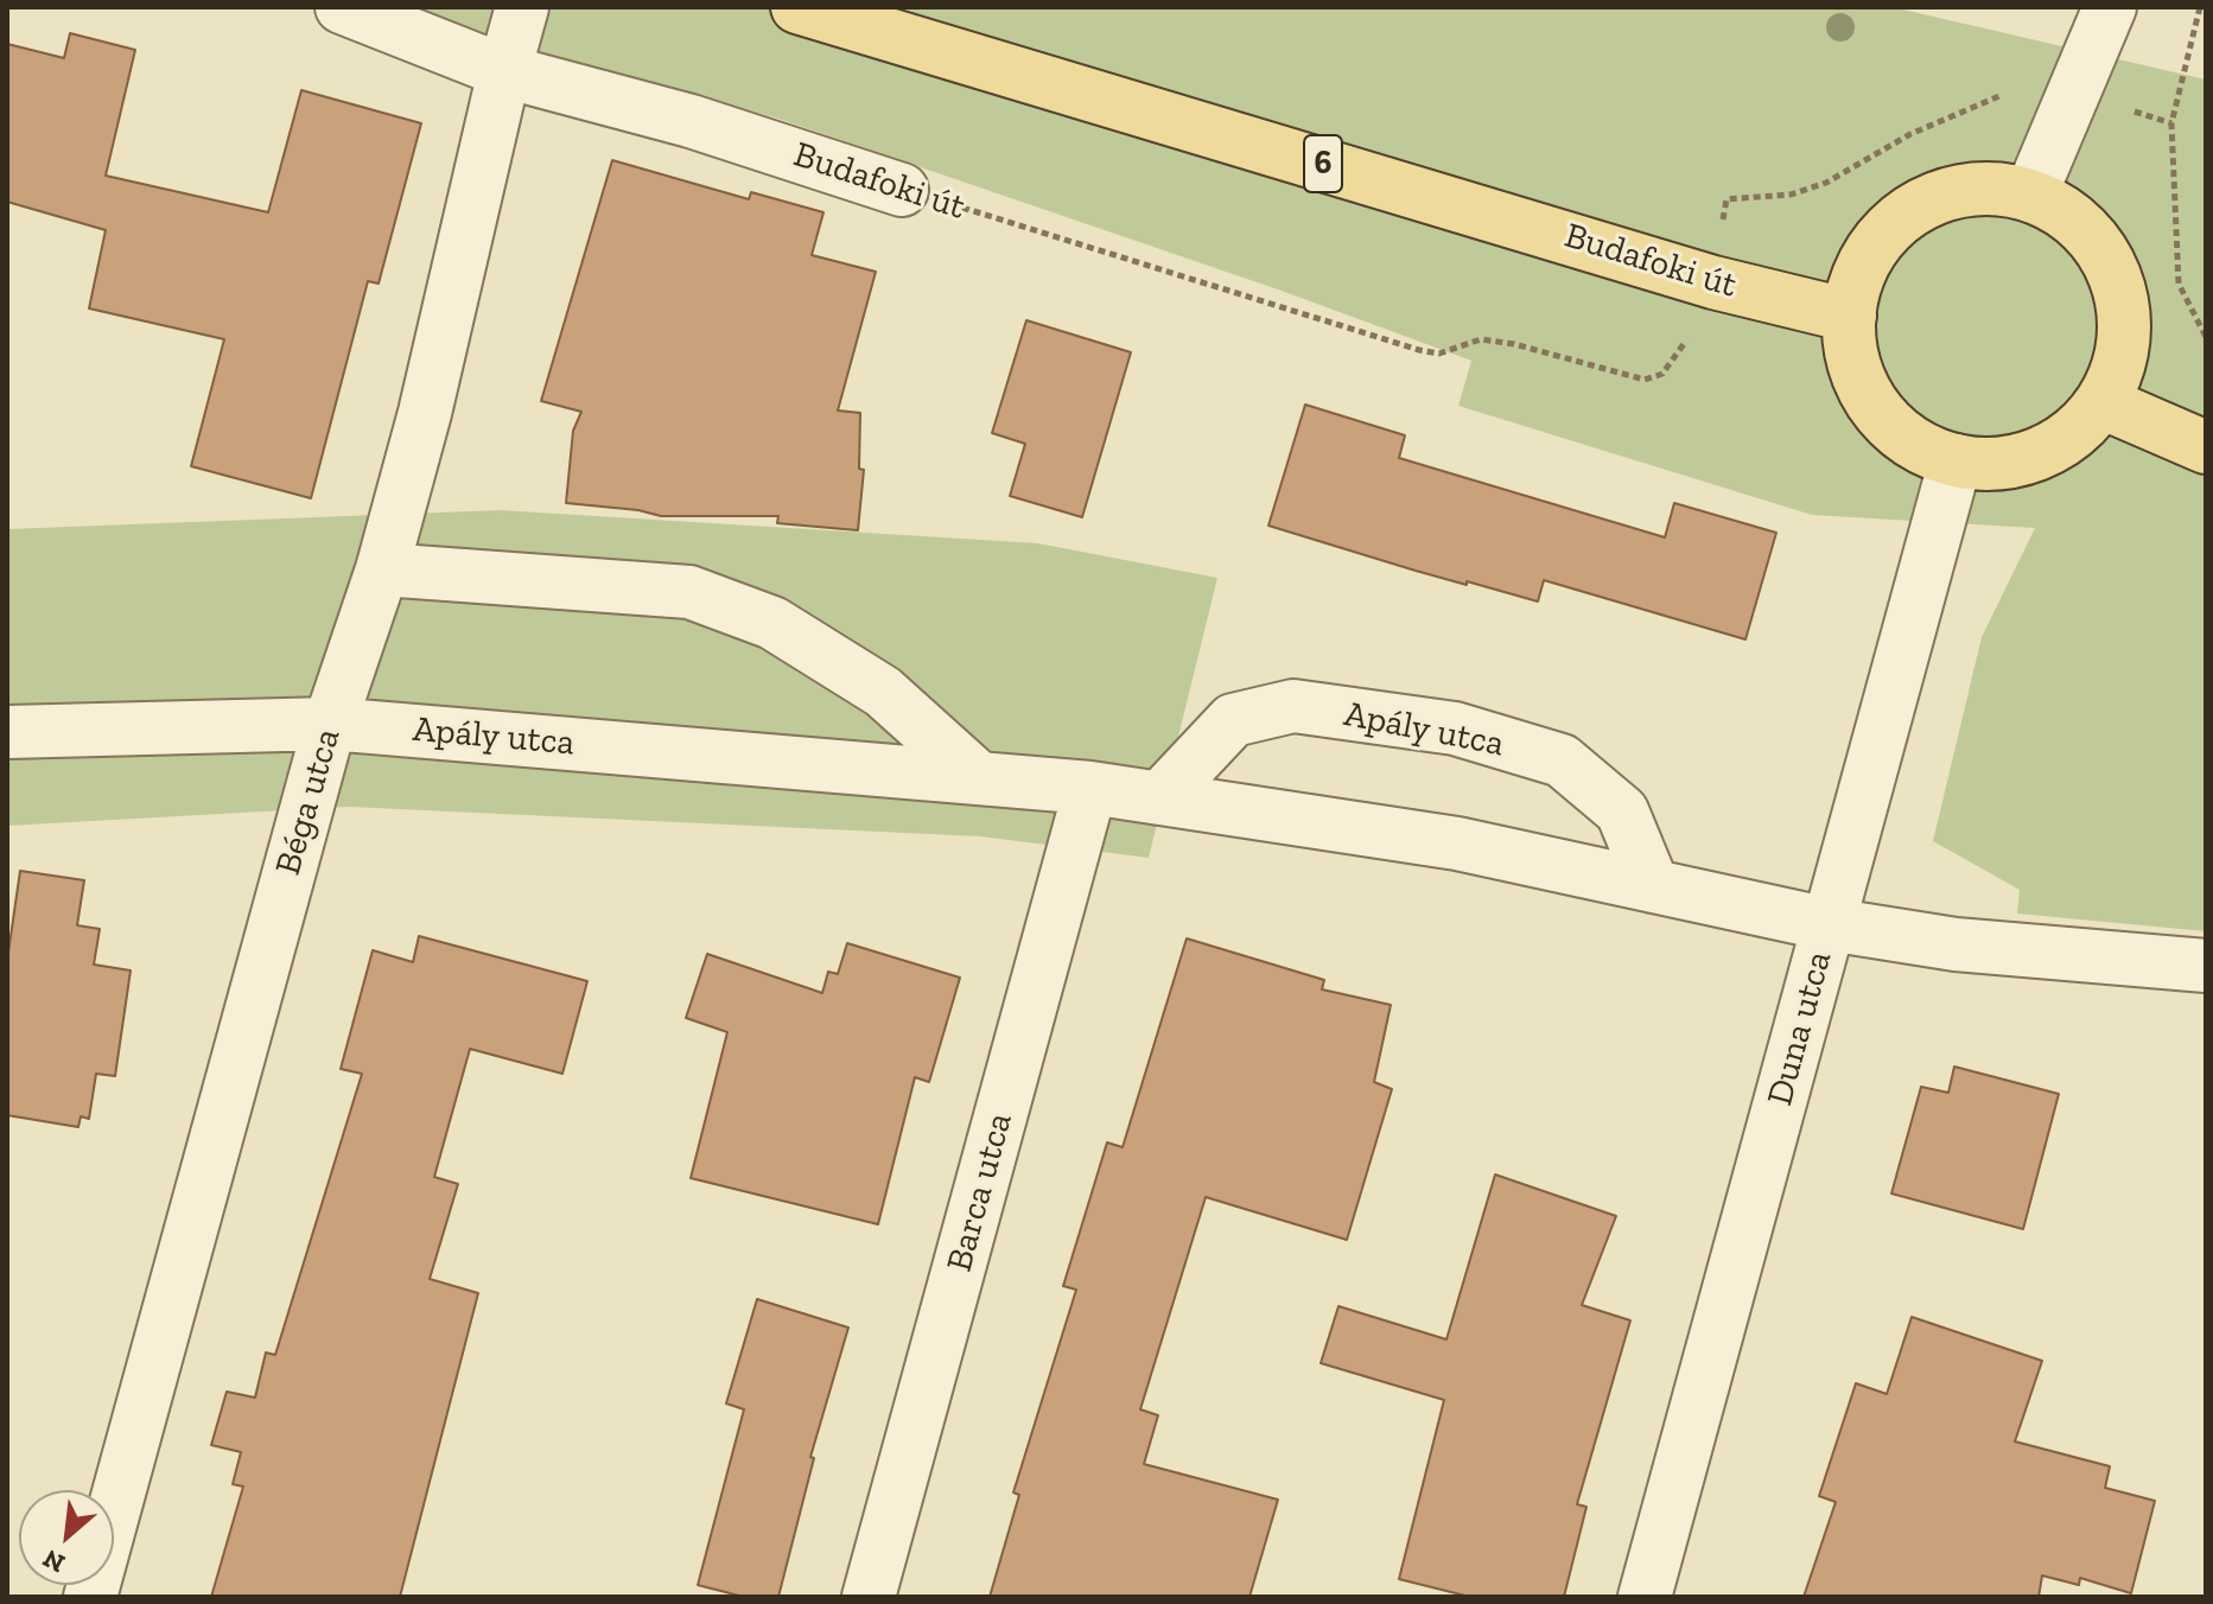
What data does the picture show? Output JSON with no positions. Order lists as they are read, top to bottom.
{
  "streets": {
    "main road": ["6", "Budafoki út"],
    "street": [
      "Apály utca",
      "Béga utca",
      "Duna utca",
      "Barca utca"
    ]
  },
  "crossings": [
    ["Budafoki út", "Béga utca"],
    ["Budafoki út", "Duna utca"],
    ["Apály utca", "Béga utca"],
    ["Apály utca", "Duna utca"],
    ["Apály utca", "Barca utca"]
  ],
  "north": "bottom left"
}
